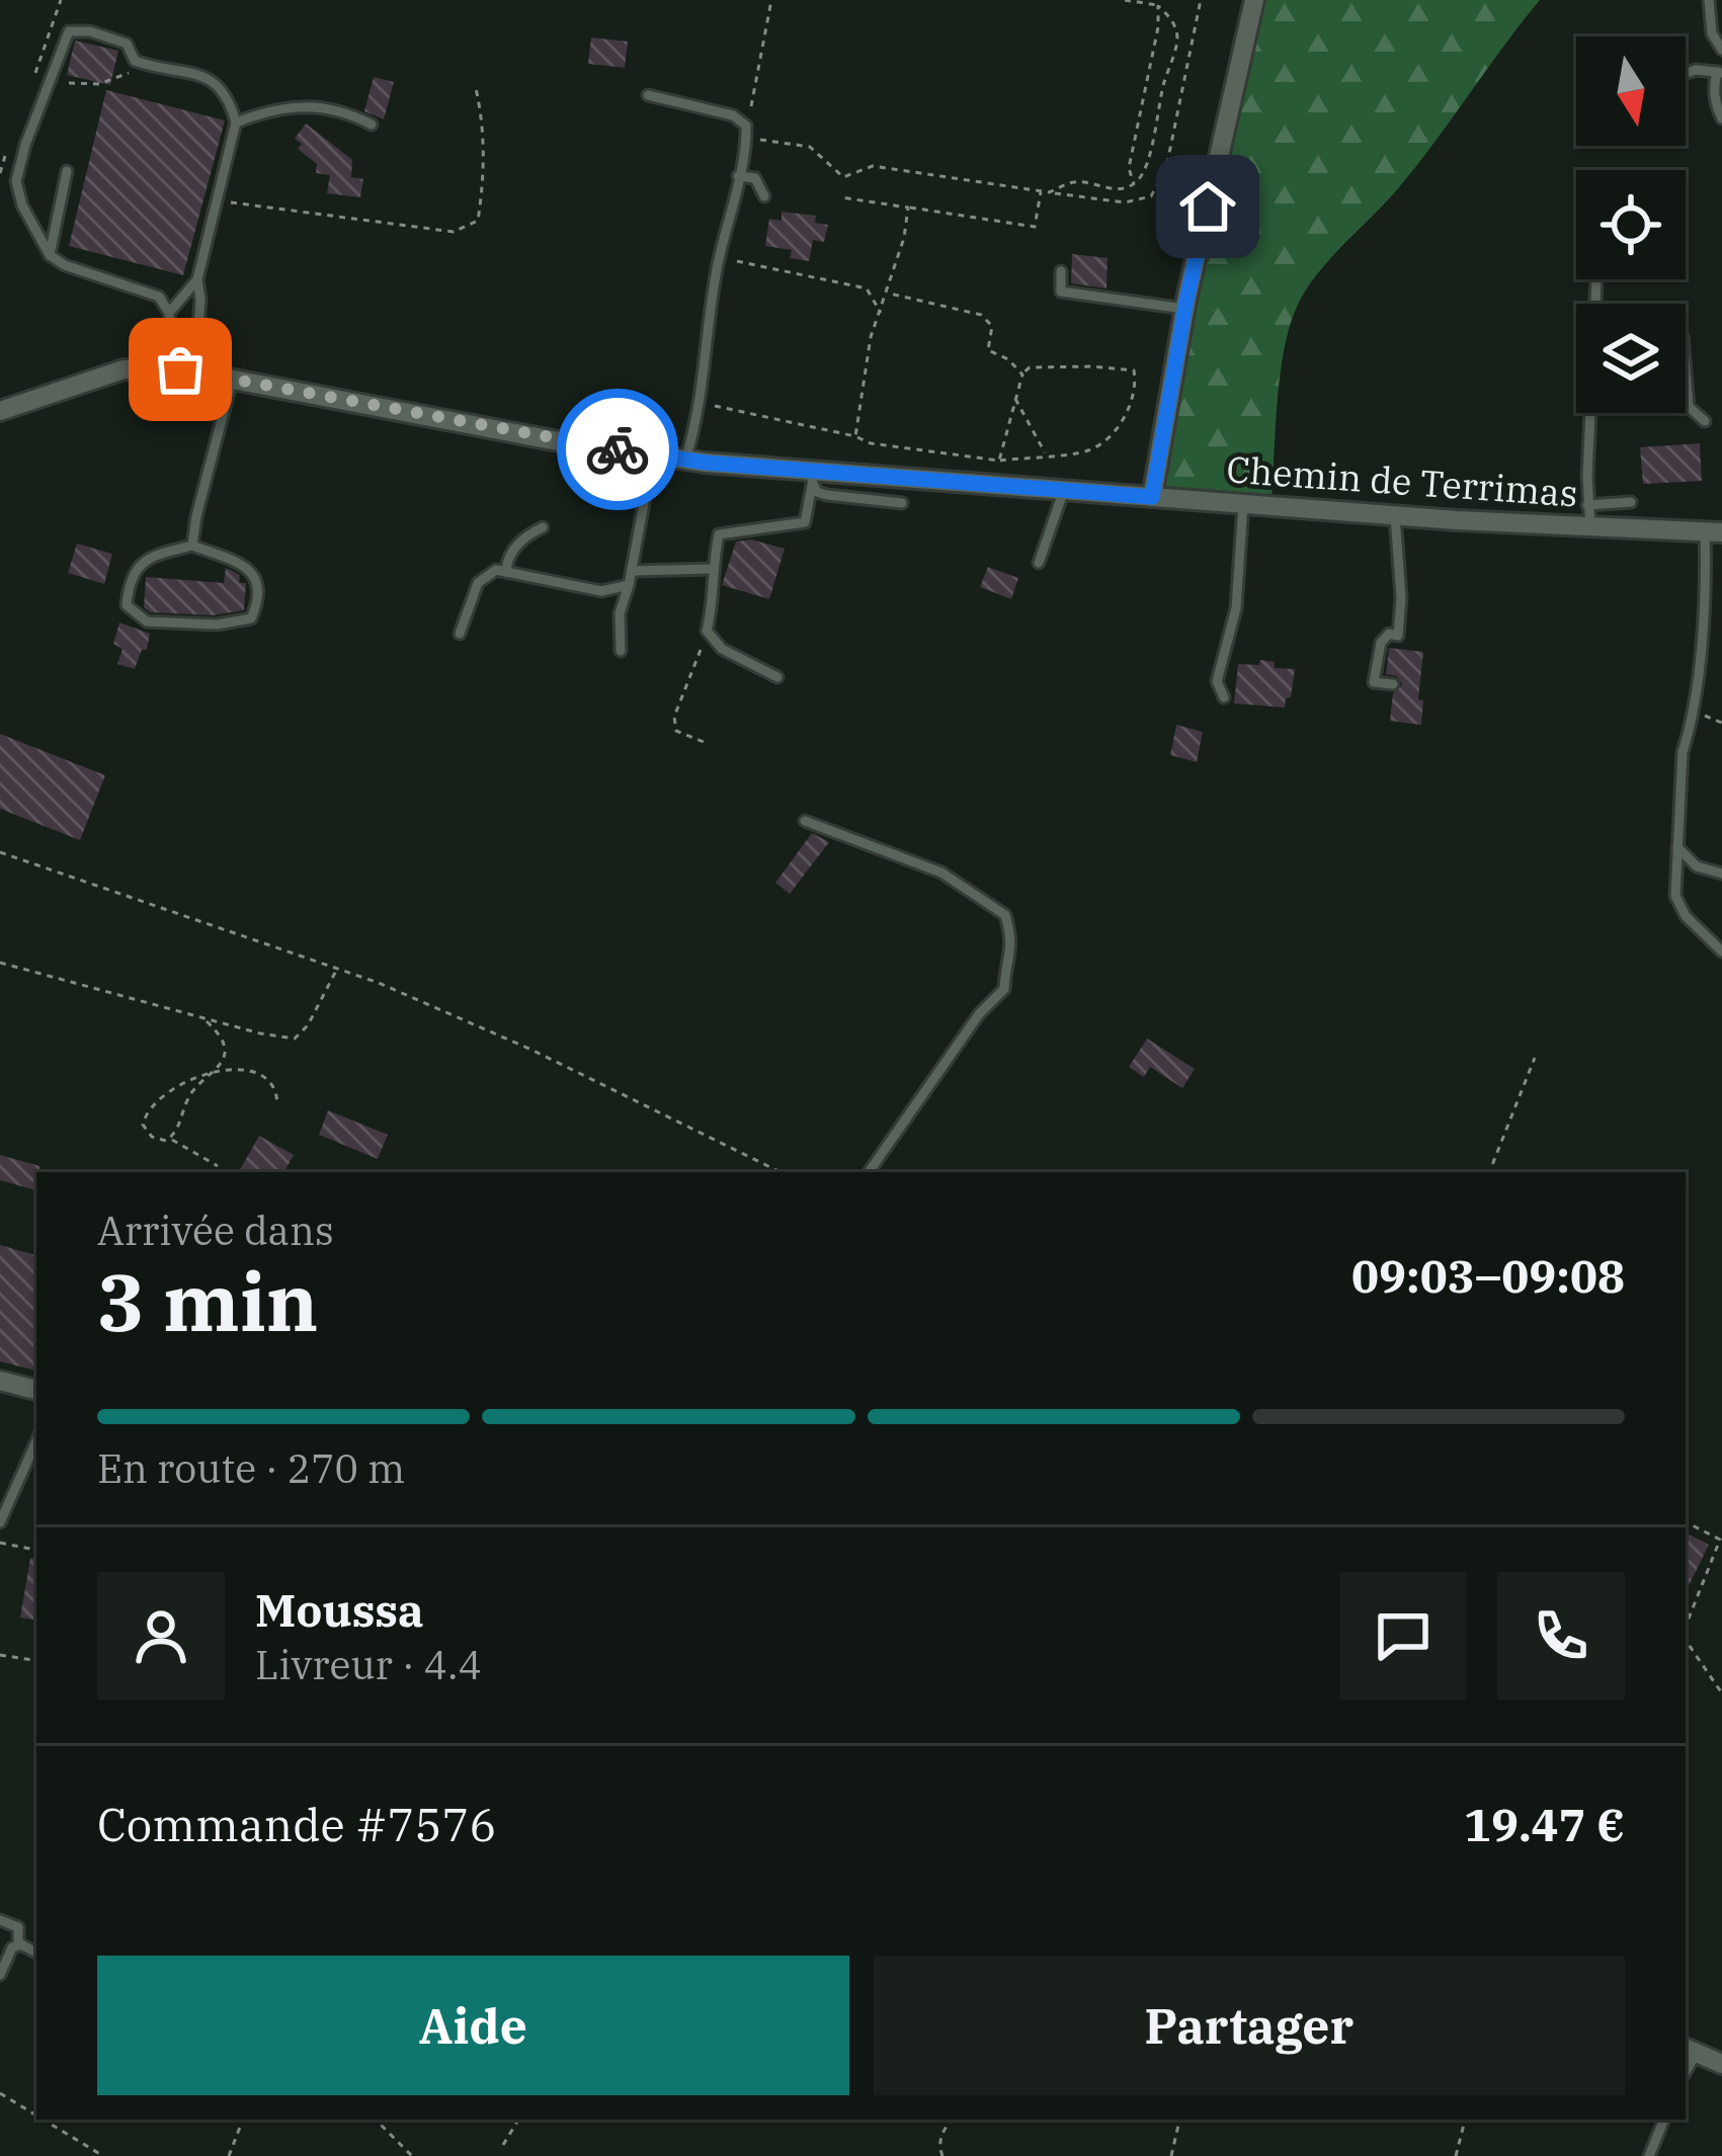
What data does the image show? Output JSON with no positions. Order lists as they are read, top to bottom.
{
  "streets": {
    "street": ["Chemin de Terrimas"]
  },
  "north": "bottom",
  "page": {
    "heading": ["3 min", "Arrivée dans", "09:03–09:08"],
    "panel": [
      "Moussa",
      "Livreur · 4.4",
      "Commande #7576",
      "19.47 €"
    ],
    "bar": "En route · 270 m",
    "buttons": ["Aide", "Partager"]
  }
}
